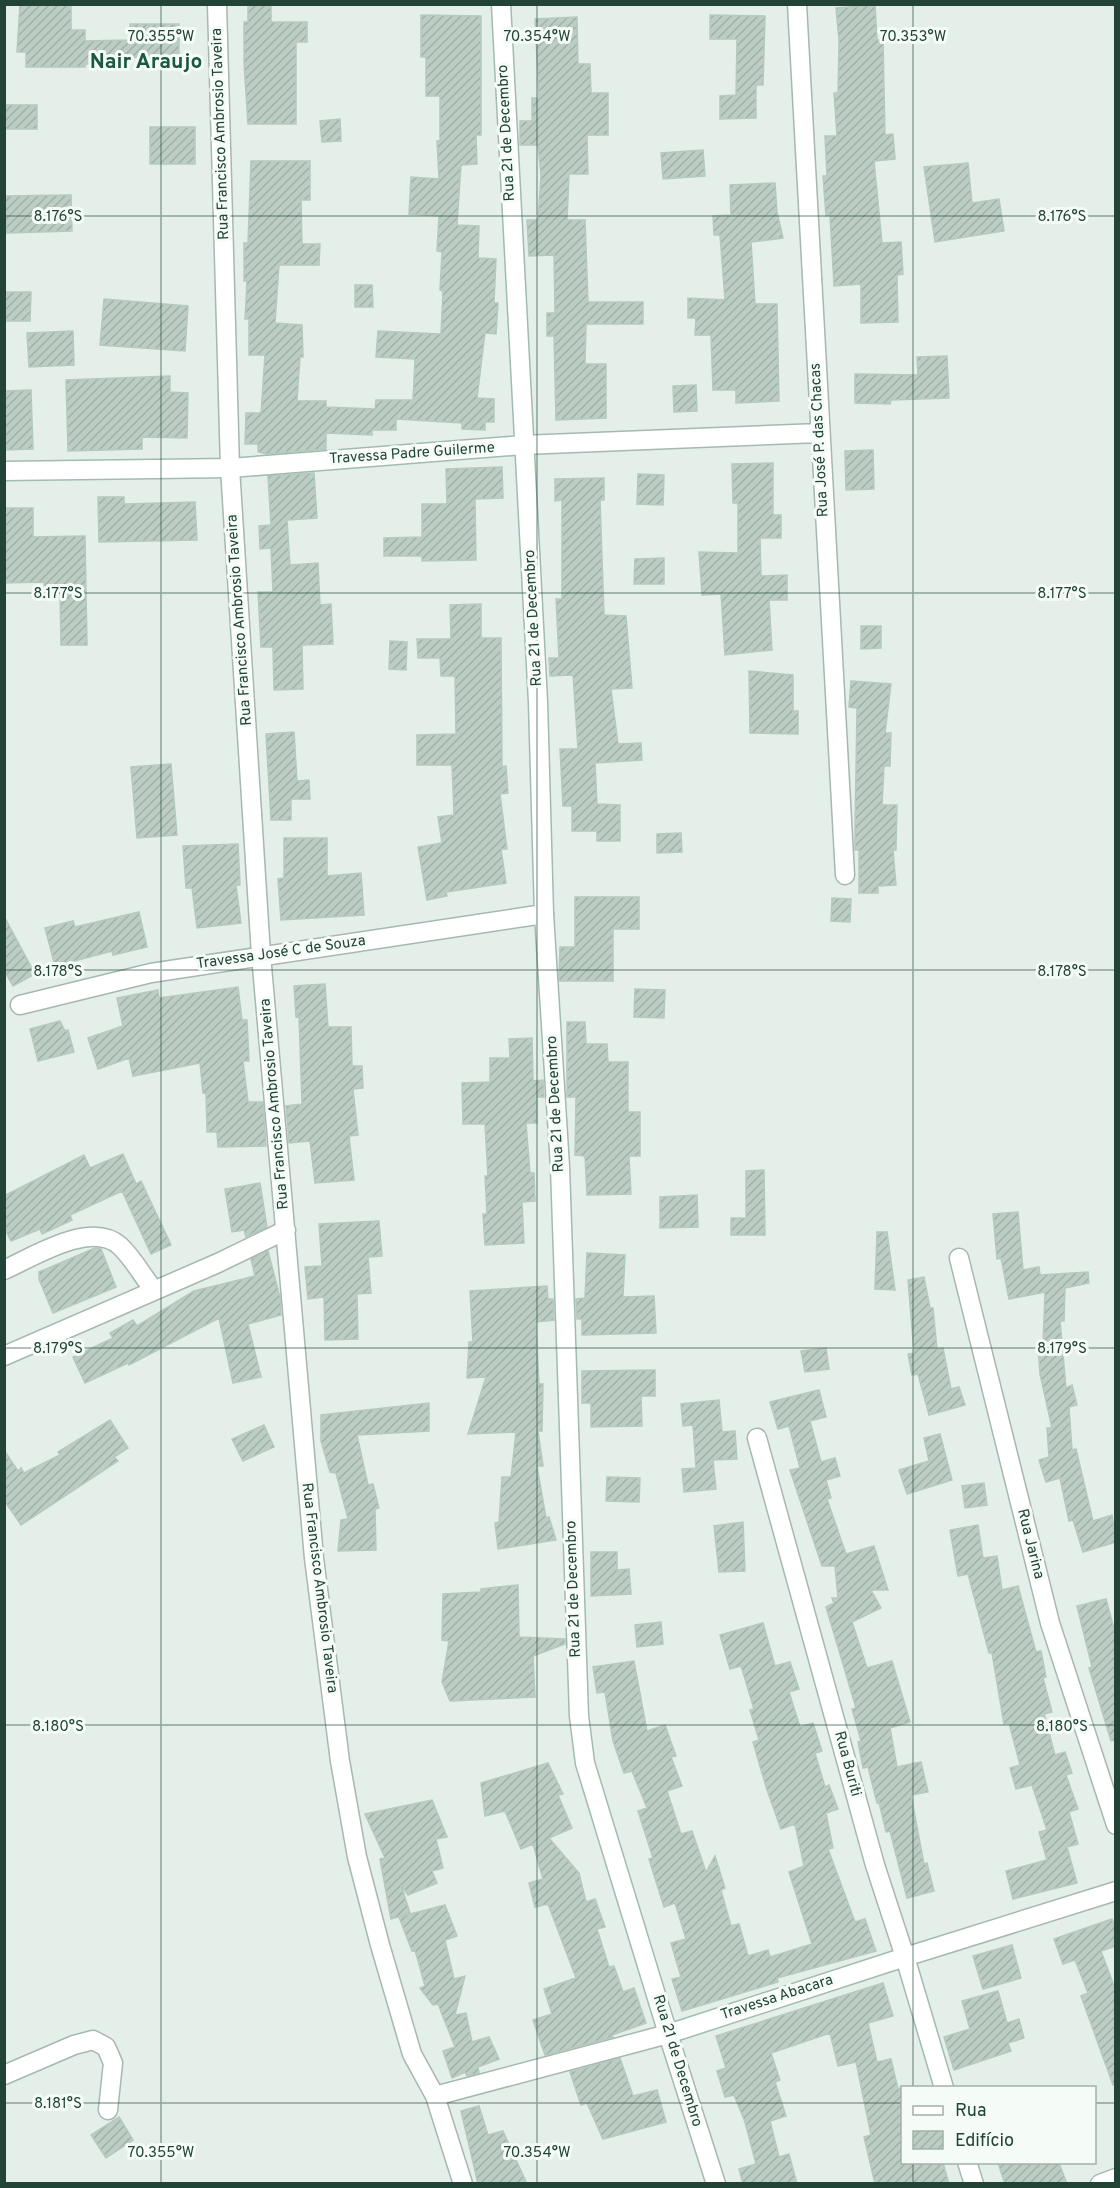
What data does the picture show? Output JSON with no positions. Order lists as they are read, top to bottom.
{
  "streets": {
    "street": [
      "Rua 21 de Decembro",
      "Rua Francisco Ambrosio Taveira",
      "Rua José P. das Chacas",
      "Travessa Padre Guilerme",
      "Travessa José C de Souza",
      "Rua Jarina",
      "Rua Buriti",
      "Travessa Abacara"
    ]
  },
  "crossings": [
    ["Rua 21 de Decembro", "Travessa Padre Guilerme"],
    ["Rua 21 de Decembro", "Travessa José C de Souza"],
    ["Rua 21 de Decembro", "Travessa Abacara"],
    ["Rua Francisco Ambrosio Taveira", "Travessa Padre Guilerme"],
    ["Rua Francisco Ambrosio Taveira", "Travessa José C de Souza"],
    ["Rua Francisco Ambrosio Taveira", "Travessa Abacara"],
    ["Rua José P. das Chacas", "Travessa Padre Guilerme"],
    ["Rua Buriti", "Travessa Abacara"]
  ],
  "districts": ["Nair Araujo"],
  "legend": ["Rua", "Edifício"],
  "coordinates": [
    "70.355°W",
    "70.354°W",
    "70.353°W",
    "8.176°S",
    "8.177°S",
    "8.178°S",
    "8.179°S",
    "8.180°S",
    "8.181°S"
  ]
}
